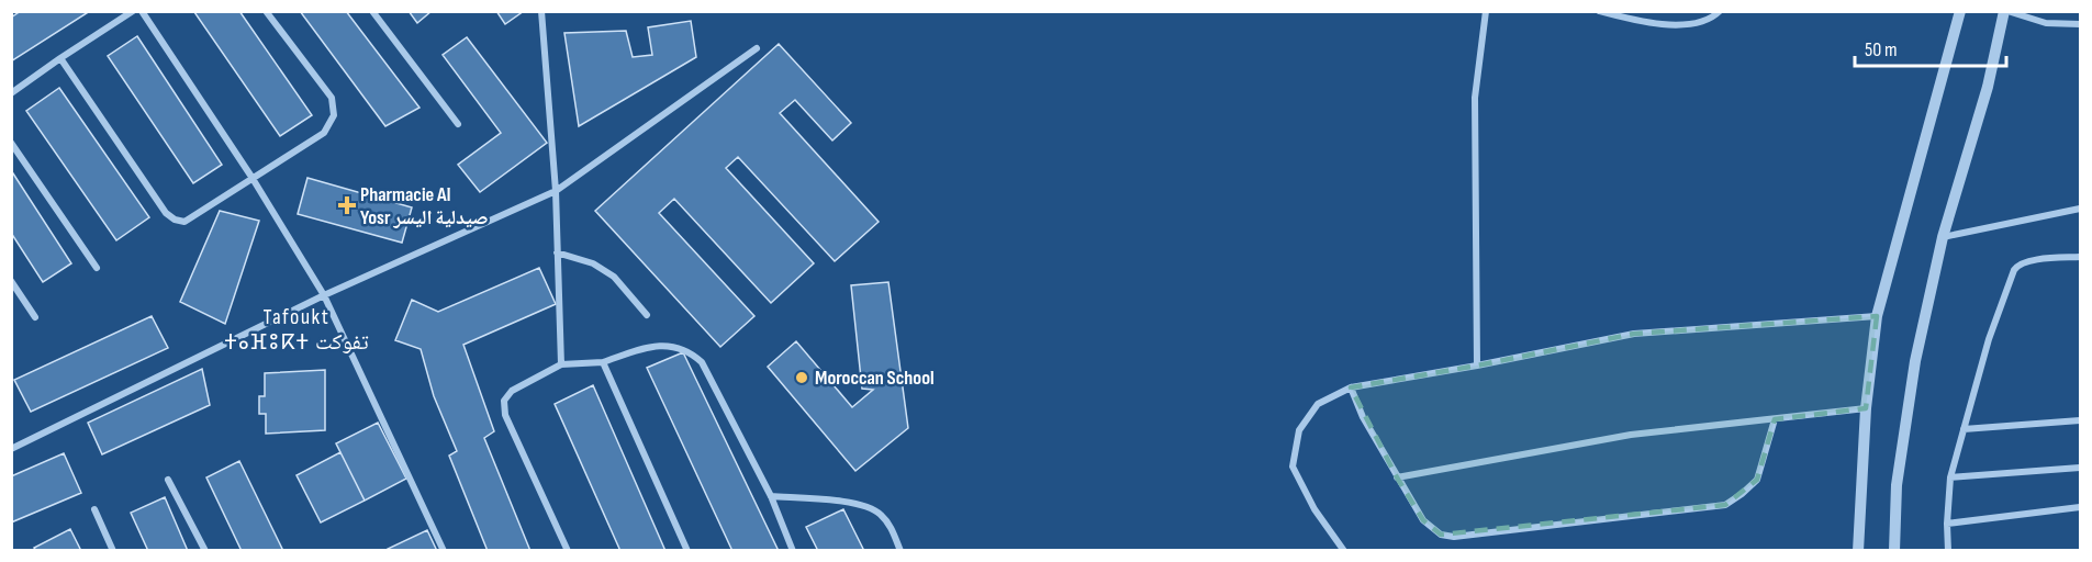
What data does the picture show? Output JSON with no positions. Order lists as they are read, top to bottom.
{
  "districts": ["Tafoukt ⵜⴰⴼⵓⴽⵜ تفوكت"],
  "places": {
    "health": ["Pharmacie Al Yosr صيدلية اليسر"],
    "other": ["Moroccan School"]
  },
  "scale_bar": "50 m"
}
